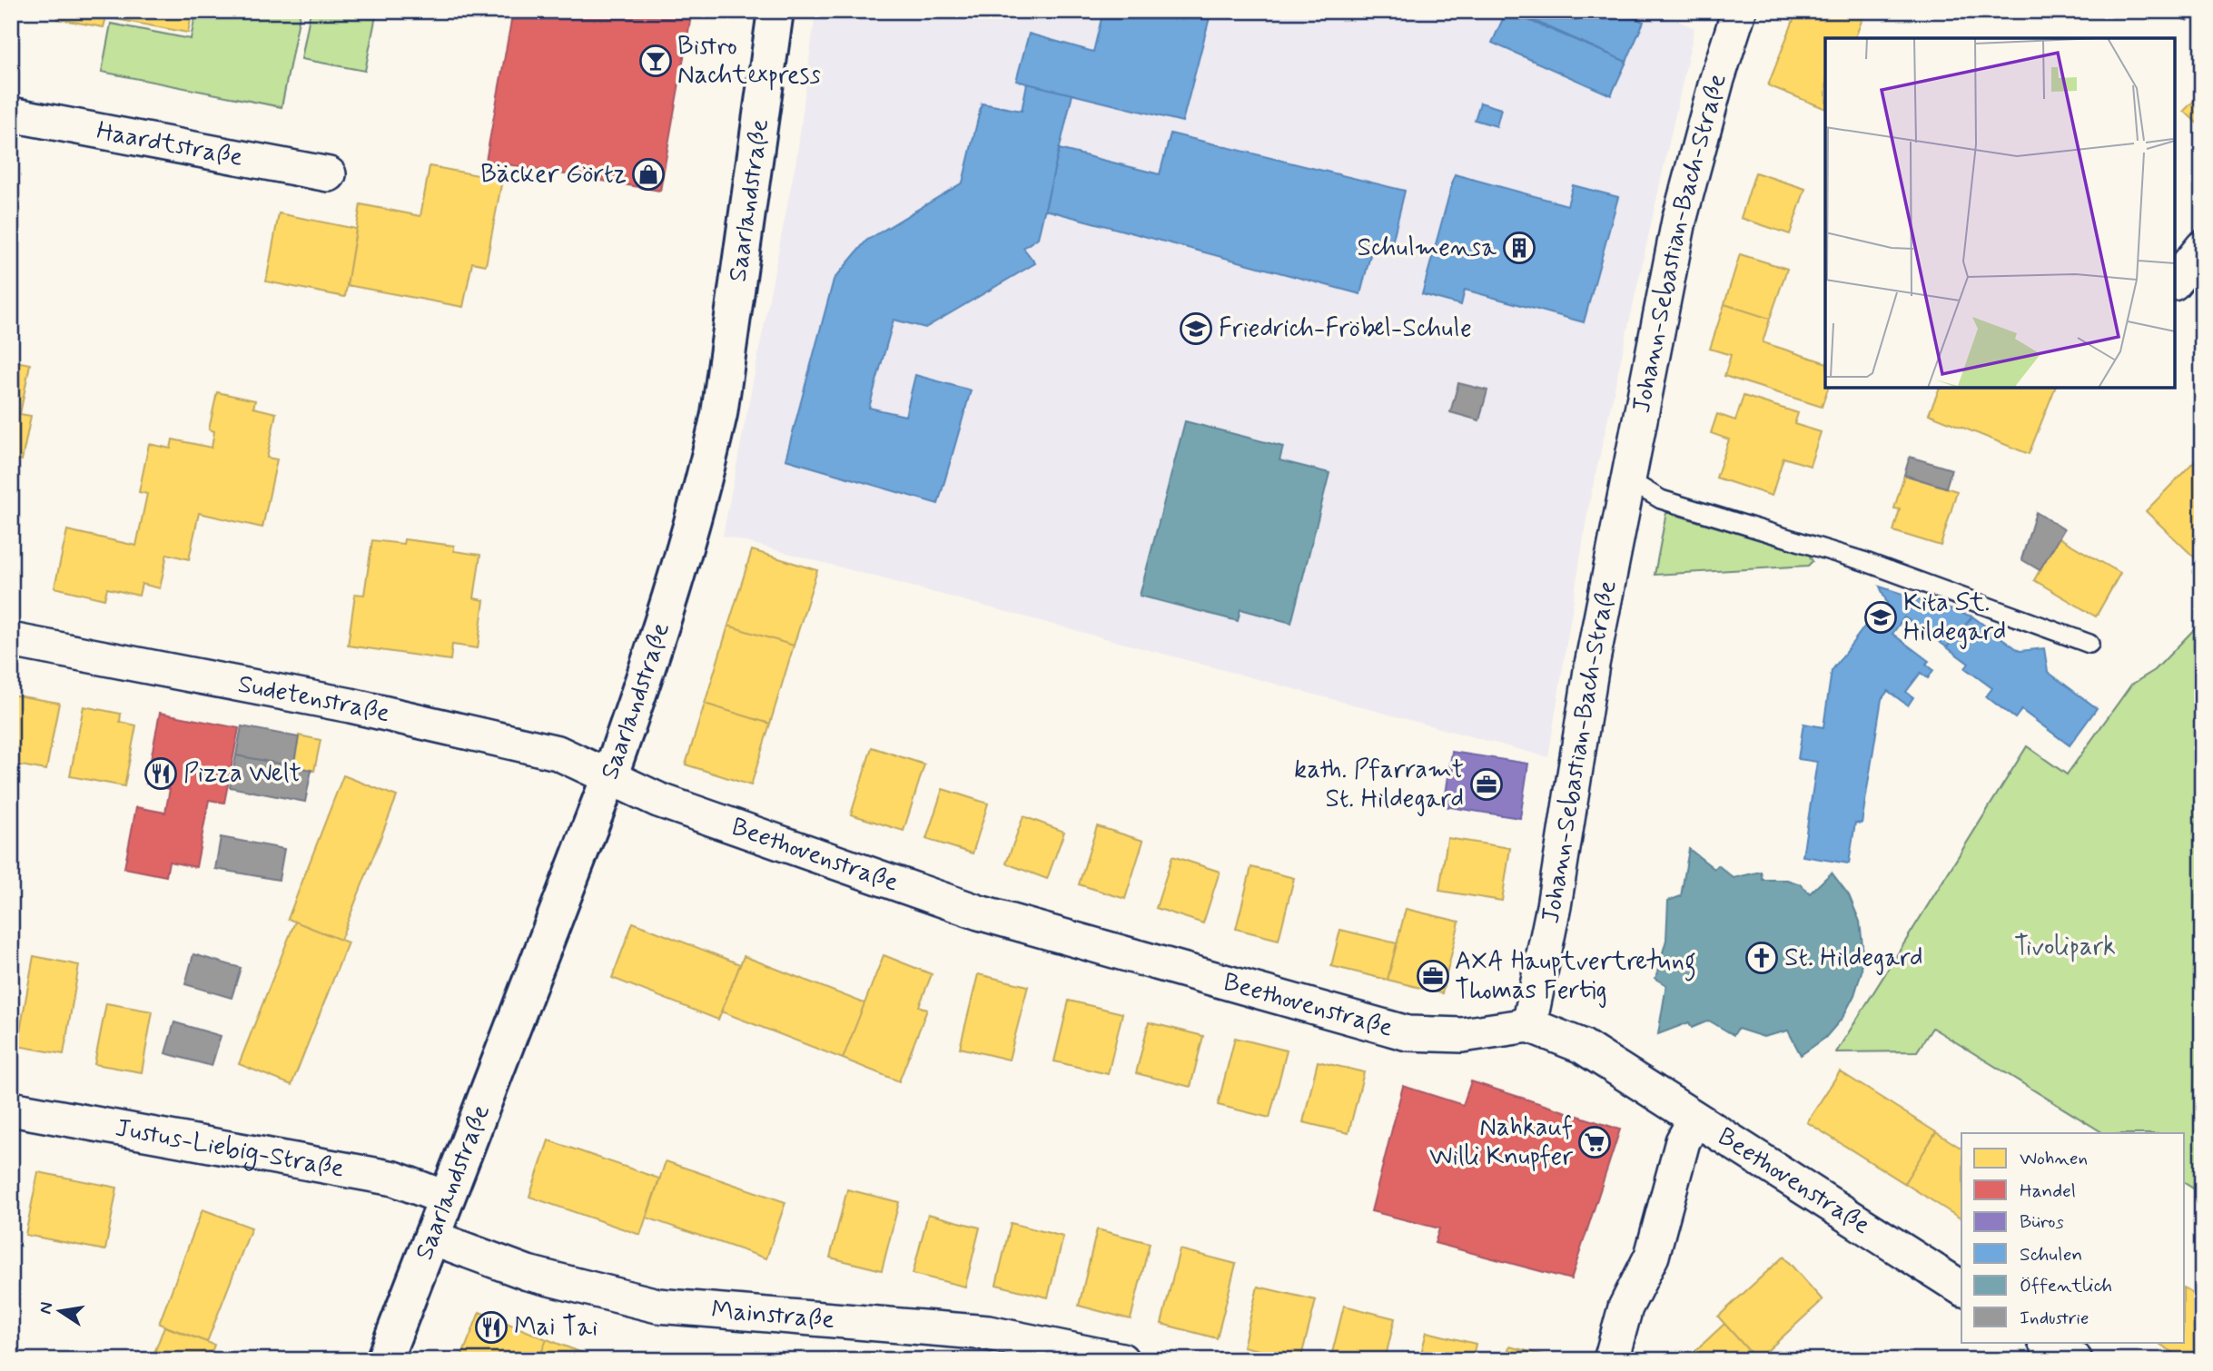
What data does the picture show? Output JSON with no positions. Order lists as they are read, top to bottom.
{
  "streets": {
    "street": [
      "Haardtstraße",
      "Saarlandstraße",
      "Johann-Sebastian-Bach-Straße",
      "Sudetenstraße",
      "Beethovenstraße",
      "Justus-Liebig-Straße",
      "Mainstraße"
    ]
  },
  "crossings": [
    ["Saarlandstraße", "Sudetenstraße"],
    ["Saarlandstraße", "Beethovenstraße"],
    ["Saarlandstraße", "Justus-Liebig-Straße"],
    ["Saarlandstraße", "Mainstraße"],
    ["Johann-Sebastian-Bach-Straße", "Beethovenstraße"],
    ["Sudetenstraße", "Beethovenstraße"]
  ],
  "parks": ["Tivolipark"],
  "places": {
    "bar": ["Bistro Nachtexpress"],
    "shop": ["Bäcker Görtz"],
    "building": ["Schulmensa"],
    "school or university": ["Friedrich-Fröbel-Schule", "Kita St. Hildegard"],
    "restaurant": ["Pizza Welt", "Mai Tai"],
    "office": ["kath. Pfarramt St. Hildegard", "AXA Hauptvertretung Thomas Fertig"],
    "church": ["St. Hildegard"],
    "supermarket": ["Nahkauf Willi Knupfer"]
  },
  "legend": [
    "Wohnen",
    "Handel",
    "Büros",
    "Schulen",
    "Öffentlich",
    "Industrie"
  ],
  "north": "left"
}
